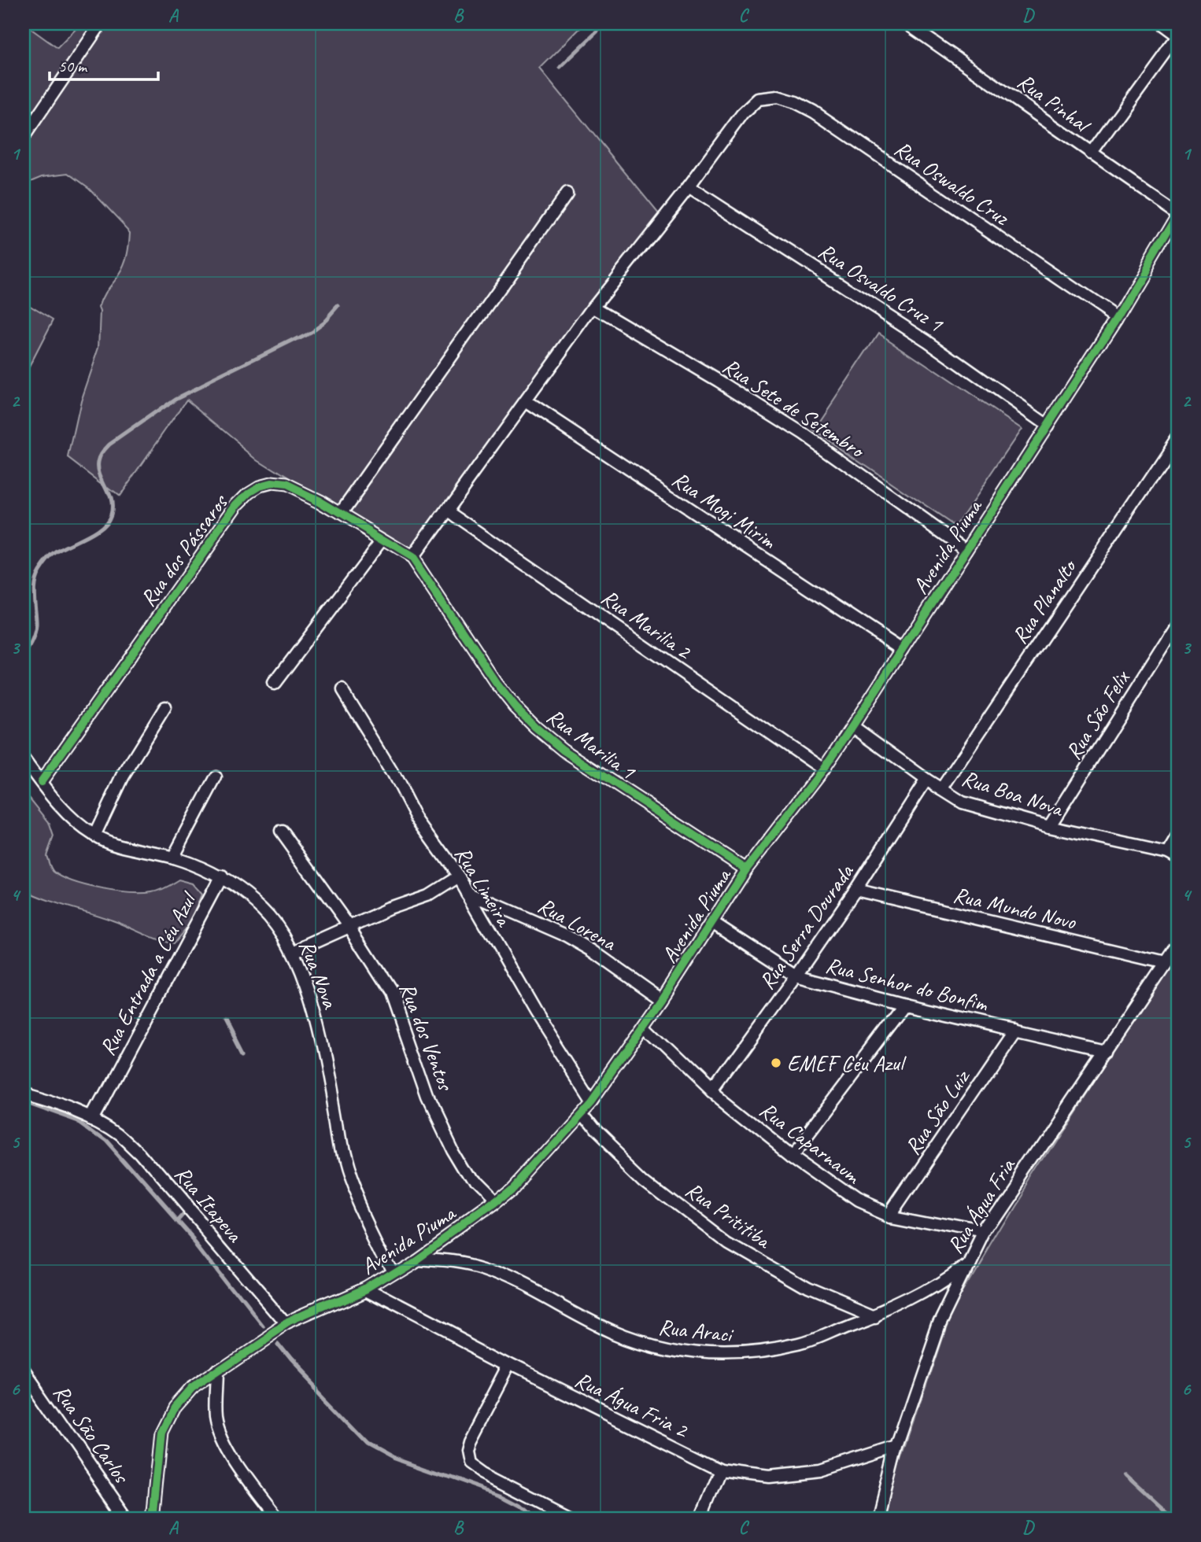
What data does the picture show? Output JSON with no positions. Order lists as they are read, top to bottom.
{
  "streets": {
    "street": [
      "Rua Pinhal",
      "Rua Oswaldo Cruz",
      "Rua Osvaldo Cruz 1",
      "Rua Sete de Setembro",
      "Rua Mogi Mirim",
      "Avenida Piuma",
      "Rua dos Pássaros",
      "Rua Planalto",
      "Rua Marilia 2",
      "Rua São Felix",
      "Rua Marilia 1",
      "Rua Boa Nova",
      "Rua Limeira",
      "Rua Mundo Novo",
      "Rua Lorena",
      "Rua Serra Dourada",
      "Rua Nova",
      "Rua Entrada a Céu Azul",
      "Rua Senhor do Bonfim",
      "Rua dos Ventos",
      "Rua São Luiz",
      "Rua Caparnaum",
      "Rua Itapeva",
      "Rua Água Fria",
      "Rua Prititiba",
      "Rua Araci",
      "Rua Água Fria 2",
      "Rua São Carlos"
    ]
  },
  "crossings": [
    ["Rua Oswaldo Cruz", "Rua Osvaldo Cruz 1"],
    ["Rua Oswaldo Cruz", "Avenida Piuma"],
    ["Rua Osvaldo Cruz 1", "Avenida Piuma"],
    ["Rua Sete de Setembro", "Avenida Piuma"],
    ["Rua Mogi Mirim", "Avenida Piuma"],
    ["Avenida Piuma", "Rua Marilia 2"],
    ["Avenida Piuma", "Rua Marilia 1"],
    ["Avenida Piuma", "Rua Boa Nova"],
    ["Avenida Piuma", "Rua Limeira"],
    ["Avenida Piuma", "Rua Lorena"],
    ["Avenida Piuma", "Rua Nova"],
    ["Avenida Piuma", "Rua Senhor do Bonfim"],
    ["Avenida Piuma", "Rua dos Ventos"],
    ["Avenida Piuma", "Rua Caparnaum"],
    ["Avenida Piuma", "Rua Itapeva"],
    ["Avenida Piuma", "Rua Prititiba"],
    ["Avenida Piuma", "Rua Araci"],
    ["Avenida Piuma", "Rua Água Fria 2"],
    ["Rua dos Pássaros", "Rua Marilia 1"],
    ["Rua dos Pássaros", "Rua Nova"],
    ["Rua Planalto", "Rua Boa Nova"],
    ["Rua São Felix", "Rua Boa Nova"],
    ["Rua Boa Nova", "Rua Serra Dourada"],
    ["Rua Limeira", "Rua Lorena"],
    ["Rua Mundo Novo", "Rua Serra Dourada"],
    ["Rua Mundo Novo", "Rua Água Fria"],
    ["Rua Serra Dourada", "Rua Senhor do Bonfim"],
    ["Rua Serra Dourada", "Rua Caparnaum"],
    ["Rua Nova", "Rua Entrada a Céu Azul"],
    ["Rua Entrada a Céu Azul", "Rua Itapeva"],
    ["Rua Senhor do Bonfim", "Rua São Luiz"],
    ["Rua Senhor do Bonfim", "Rua Água Fria"],
    ["Rua São Luiz", "Rua Caparnaum"],
    ["Rua Caparnaum", "Rua Água Fria"],
    ["Rua Água Fria", "Rua Araci"],
    ["Rua Água Fria", "Rua Água Fria 2"],
    ["Rua Prititiba", "Rua Araci"]
  ],
  "places": ["EMEF Céu Azul"],
  "scale_bar": "50 m",
  "grid": {
    "columns": [
      "A",
      "B",
      "C",
      "D"
    ],
    "rows": [
      "1",
      "2",
      "3",
      "4",
      "5",
      "6"
    ]
  }
}
